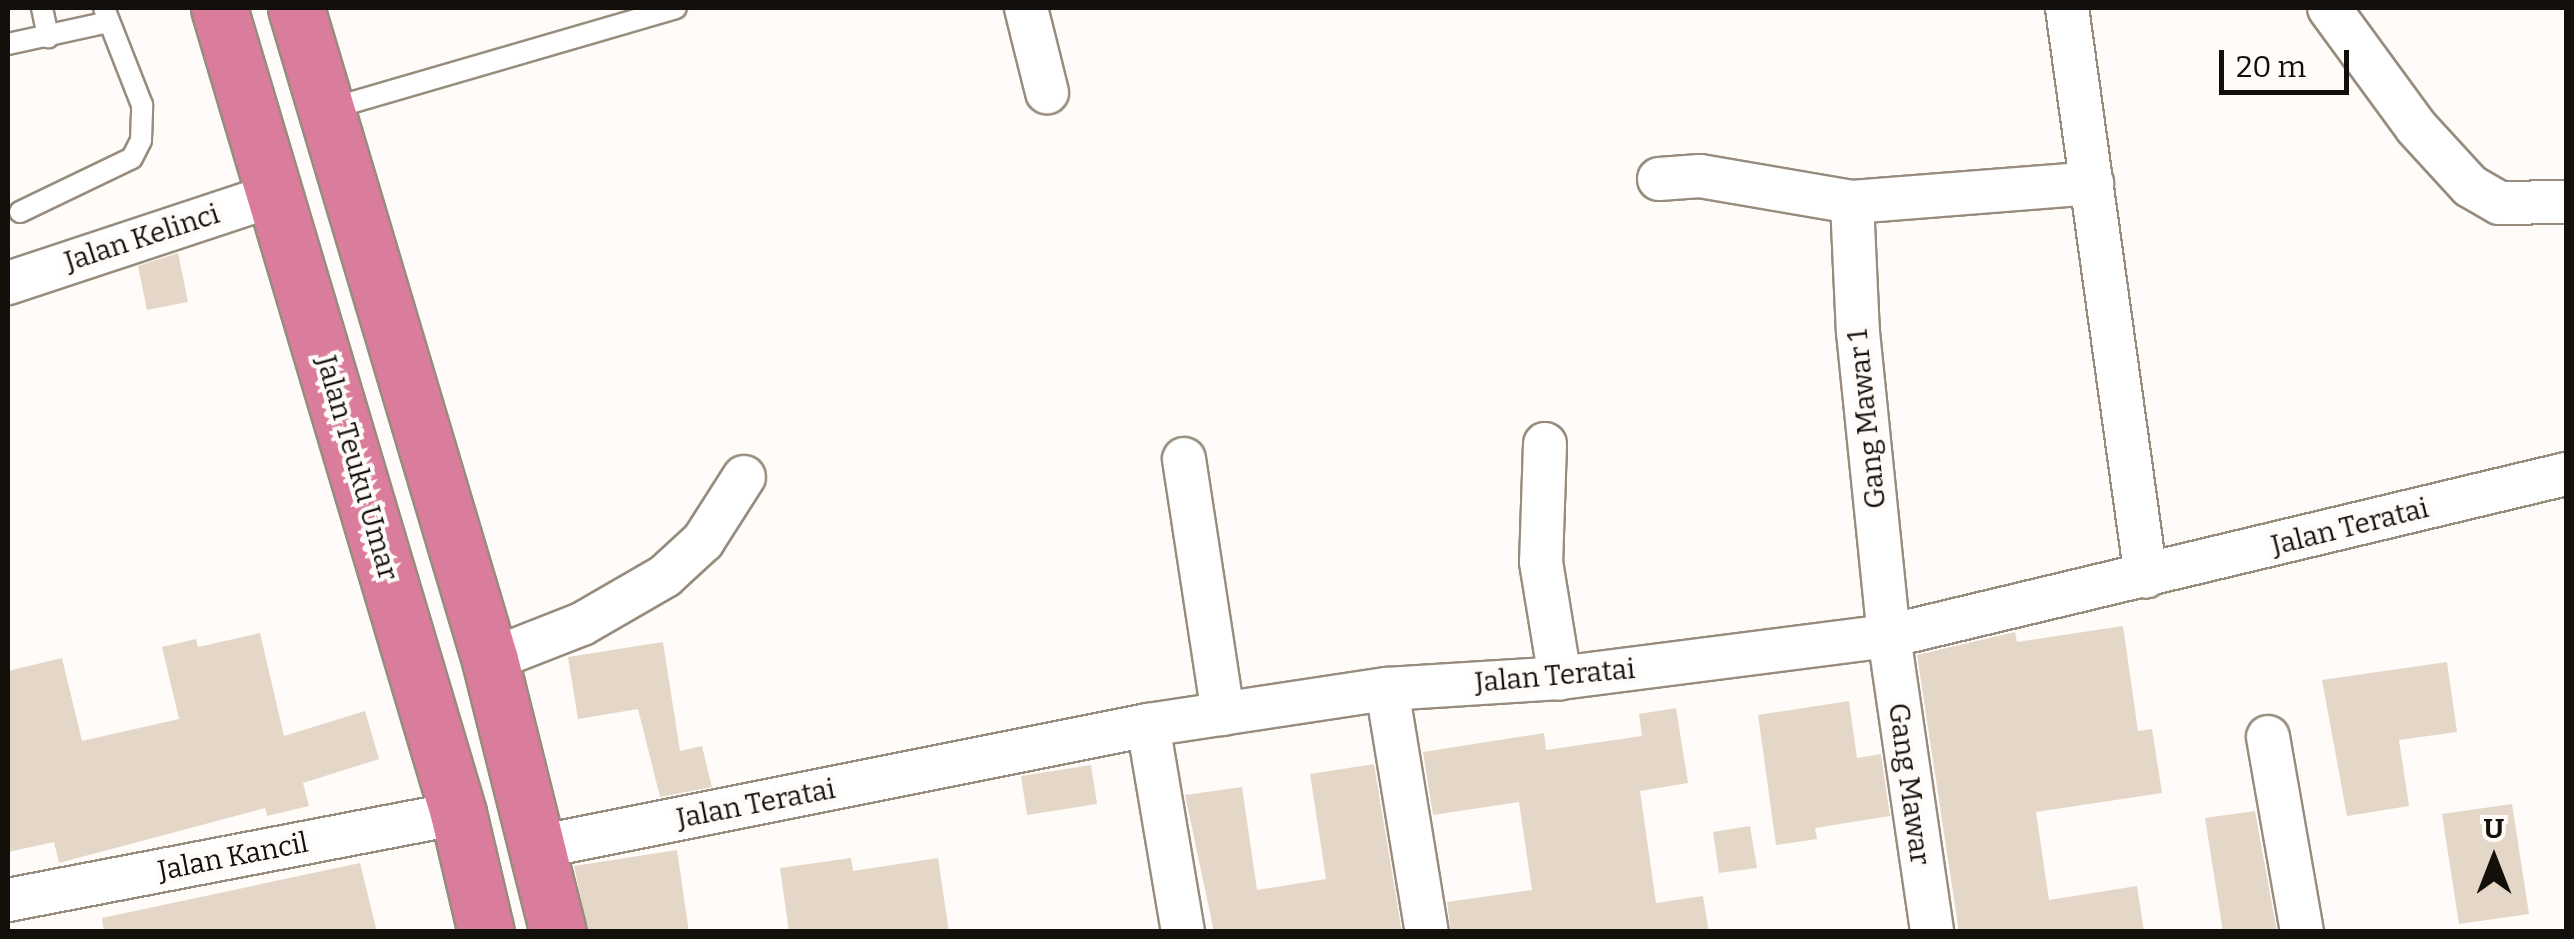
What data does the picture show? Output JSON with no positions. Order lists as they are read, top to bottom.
{
  "streets": {
    "highway": ["Jalan Teuku Umar"],
    "street": [
      "Jalan Kelinci",
      "Gang Mawar 1",
      "Jalan Teratai",
      "Gang Mawar",
      "Jalan Kancil"
    ]
  },
  "crossings": [
    ["Jalan Kelinci", "Jalan Teuku Umar"],
    ["Gang Mawar 1", "Jalan Teratai"],
    ["Gang Mawar 1", "Gang Mawar"],
    ["Jalan Teuku Umar", "Jalan Kancil"],
    ["Jalan Teratai", "Gang Mawar"]
  ],
  "scale_bar": "20 m",
  "north": "top"
}
